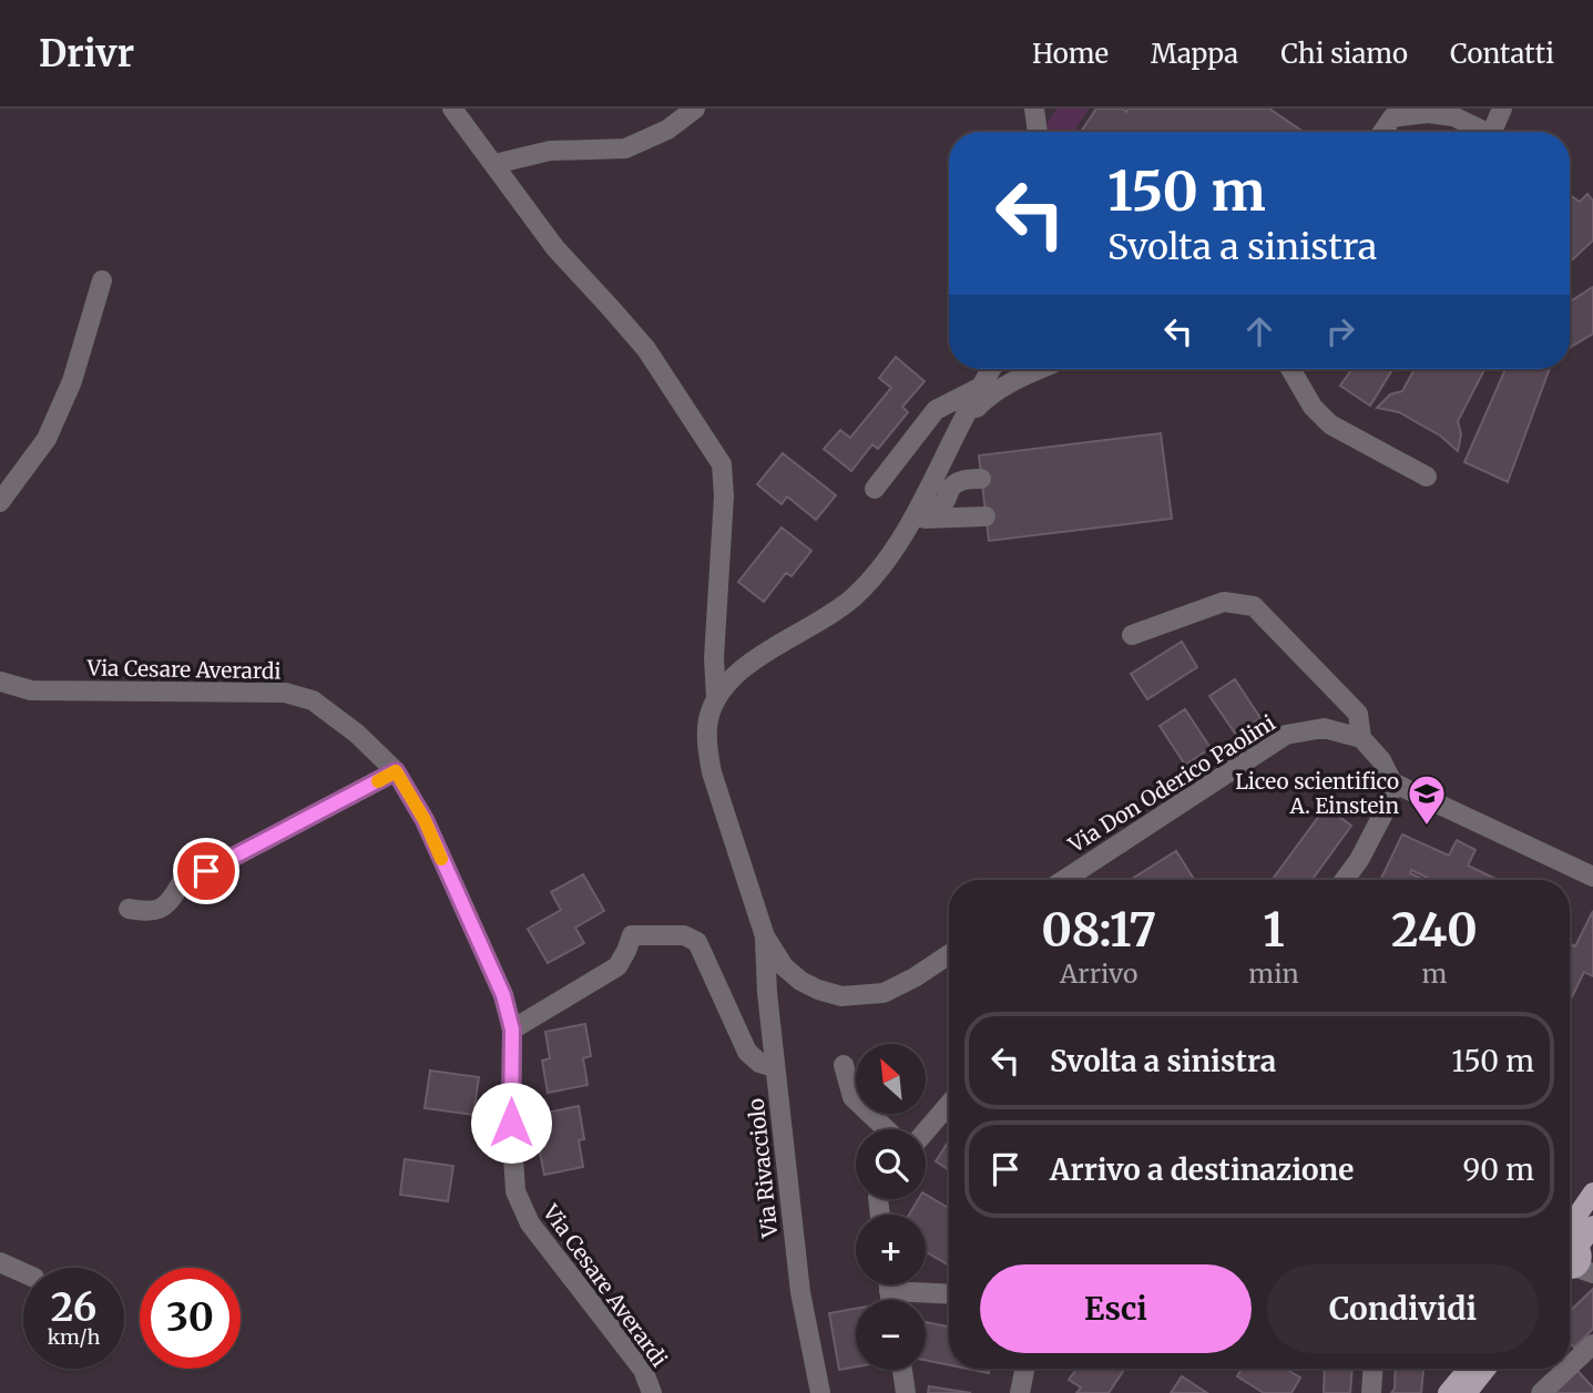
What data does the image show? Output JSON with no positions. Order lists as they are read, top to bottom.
{
  "streets": {
    "street": ["Via Cesare Averardi", "Via Don Oderico Paolini", "Via Rivacciolo"]
  },
  "places": {
    "school or university": ["Liceo scientifico A. Einstein"]
  },
  "north": "top left",
  "page": {
    "header": "Drivr",
    "nav": [
      "Home",
      "Mappa",
      "Chi siamo",
      "Contatti"
    ],
    "turn": ["150 m", "Svolta a sinistra"],
    "eta": [
      "08:17",
      "Arrivo",
      "1",
      "min",
      "240",
      "m"
    ],
    "list": [
      {
        "name": "Svolta a sinistra",
        "value": "150 m"
      },
      {
        "name": "Arrivo a destinazione",
        "value": "90 m"
      }
    ],
    "map_buttons": ["+", "−"],
    "buttons": ["Esci", "Condividi"],
    "speed": "26 km/h",
    "limit": "30"
  }
}
